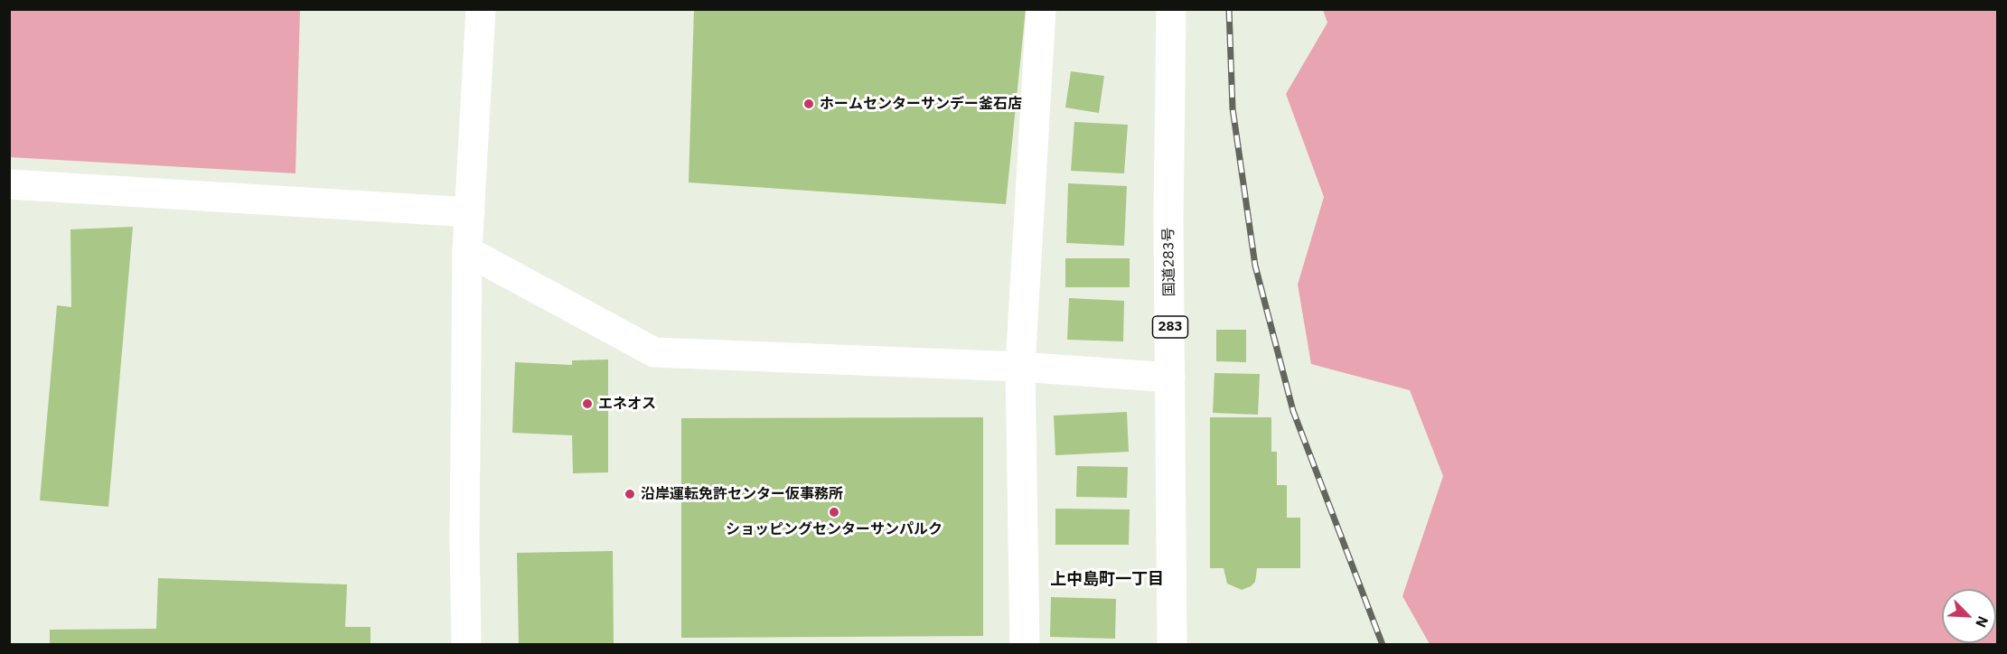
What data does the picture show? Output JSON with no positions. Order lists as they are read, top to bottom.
{
  "streets": {
    "main road": ["国道283号", "283"]
  },
  "districts": ["上中島町一丁目"],
  "places": [
    "ホームセンターサンデー釜石店",
    "エネオス",
    "沿岸運転免許センター仮事務所",
    "ショッピングセンターサンパルク"
  ],
  "north": "bottom right"
}
